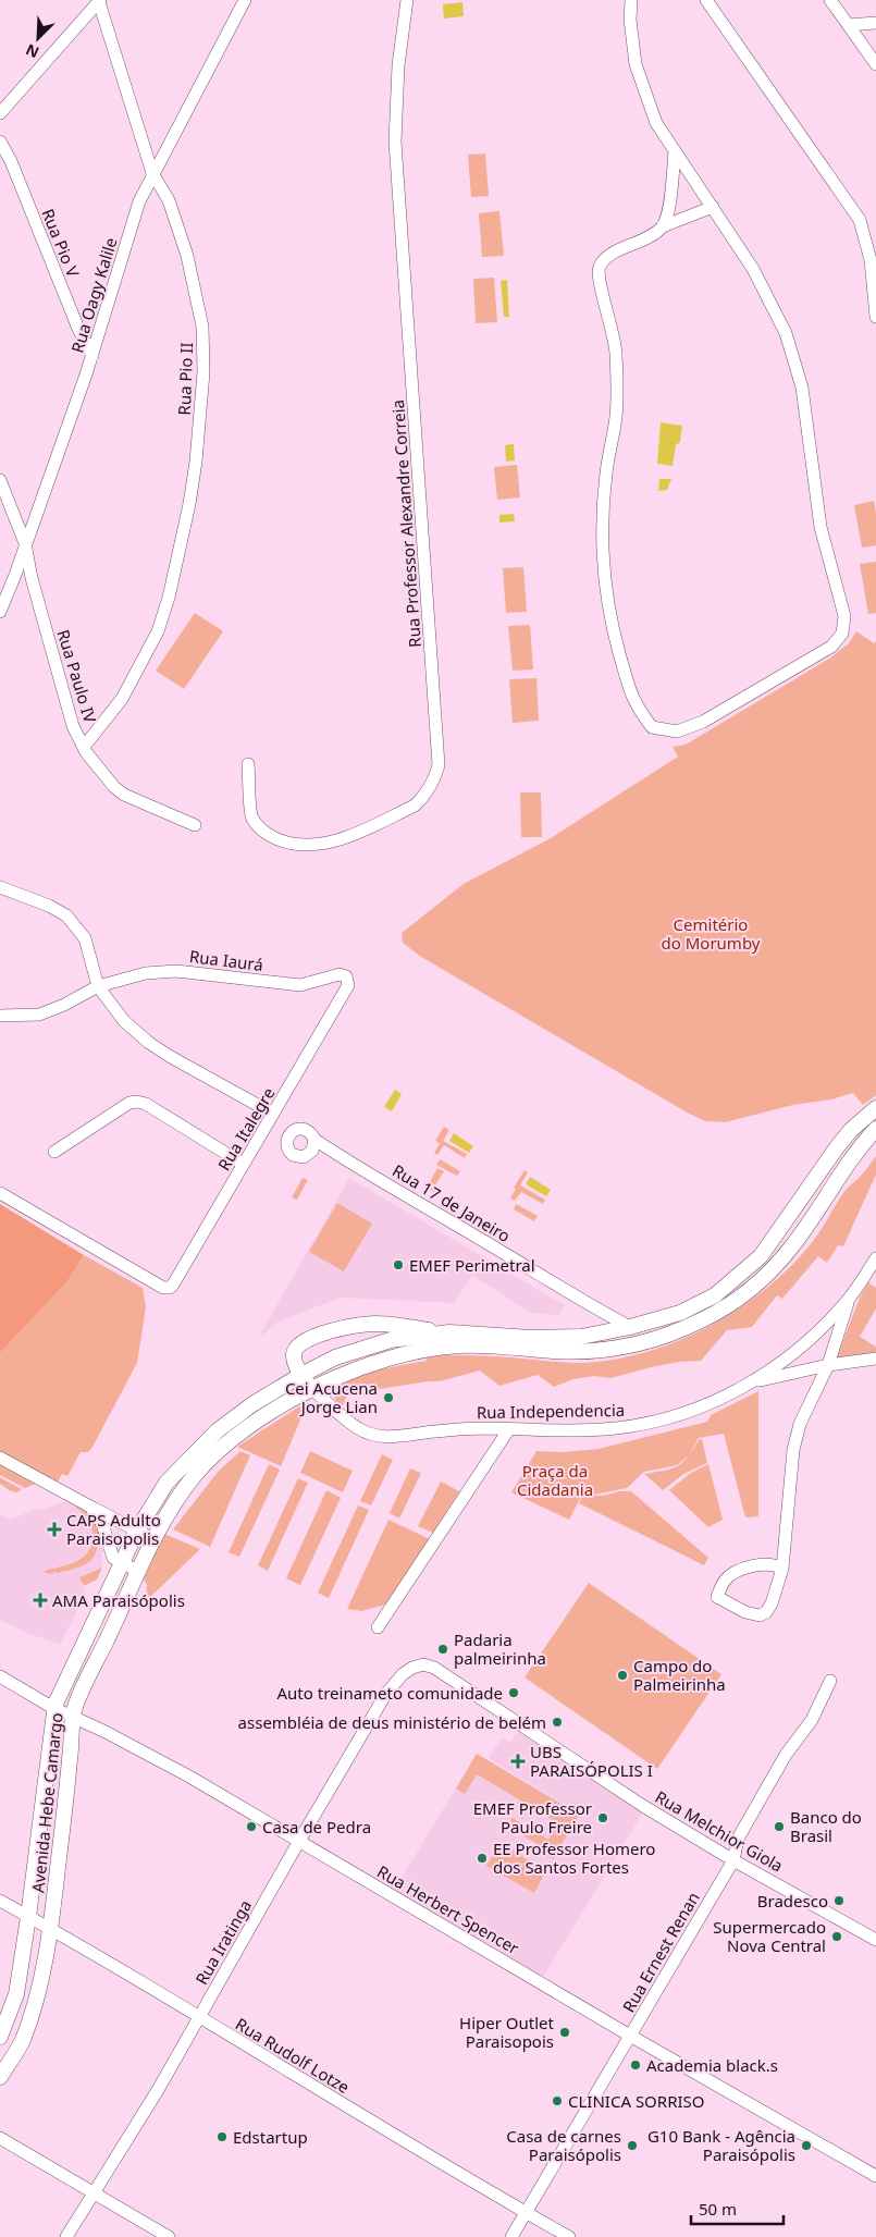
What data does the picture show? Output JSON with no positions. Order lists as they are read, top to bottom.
{
  "streets": {
    "main road": ["Avenida Hebe Camargo"],
    "street": [
      "Rua Pio V",
      "Rua Oagy Kalile",
      "Rua Pio II",
      "Rua Professor Alexandre Correia",
      "Rua Paulo IV",
      "Rua Iaurá",
      "Rua Italegre",
      "Rua 17 de Janeiro",
      "Rua Independencia",
      "Rua Melchior Giola",
      "Rua Herbert Spencer",
      "Rua Iratinga",
      "Rua Ernest Renan",
      "Rua Rudolf Lotze"
    ]
  },
  "crossings": [
    ["Rua Pio V", "Rua Oagy Kalile"],
    ["Rua Oagy Kalile", "Rua Pio II"],
    ["Rua Oagy Kalile", "Rua Paulo IV"],
    ["Rua Pio II", "Rua Paulo IV"],
    ["Rua Iaurá", "Rua Italegre"],
    ["Rua 17 de Janeiro", "Avenida Hebe Camargo"],
    ["Rua Independencia", "Avenida Hebe Camargo"],
    ["Avenida Hebe Camargo", "Rua Herbert Spencer"],
    ["Avenida Hebe Camargo", "Rua Rudolf Lotze"],
    ["Rua Melchior Giola", "Rua Iratinga"],
    ["Rua Melchior Giola", "Rua Ernest Renan"],
    ["Rua Herbert Spencer", "Rua Iratinga"],
    ["Rua Herbert Spencer", "Rua Ernest Renan"],
    ["Rua Iratinga", "Rua Rudolf Lotze"],
    ["Rua Ernest Renan", "Rua Rudolf Lotze"]
  ],
  "parks": ["Cemitério do Morumby", "Praça da Cidadania"],
  "places": {
    "other": [
      "EMEF Perimetral",
      "Cei Acucena Jorge Lian",
      "Padaria palmeirinha",
      "Campo do Palmeirinha",
      "Auto treinameto comunidade",
      "assembléia de deus ministério de belém",
      "EMEF Professor Paulo Freire",
      "Casa de Pedra",
      "Banco do Brasil",
      "EE Professor Homero dos Santos Fortes",
      "Bradesco",
      "Supermercado Nova Central",
      "Hiper Outlet Paraisopois",
      "Academia black.s",
      "CLINICA SORRISO",
      "Edstartup",
      "Casa de carnes Paraisópolis",
      "G10 Bank - Agência Paraisópolis"
    ],
    "health": ["CAPS Adulto Paraisopolis", "AMA Paraisópolis", "UBS PARAISÓPOLIS I"]
  },
  "scale_bar": "50 m",
  "north": "bottom left"
}
